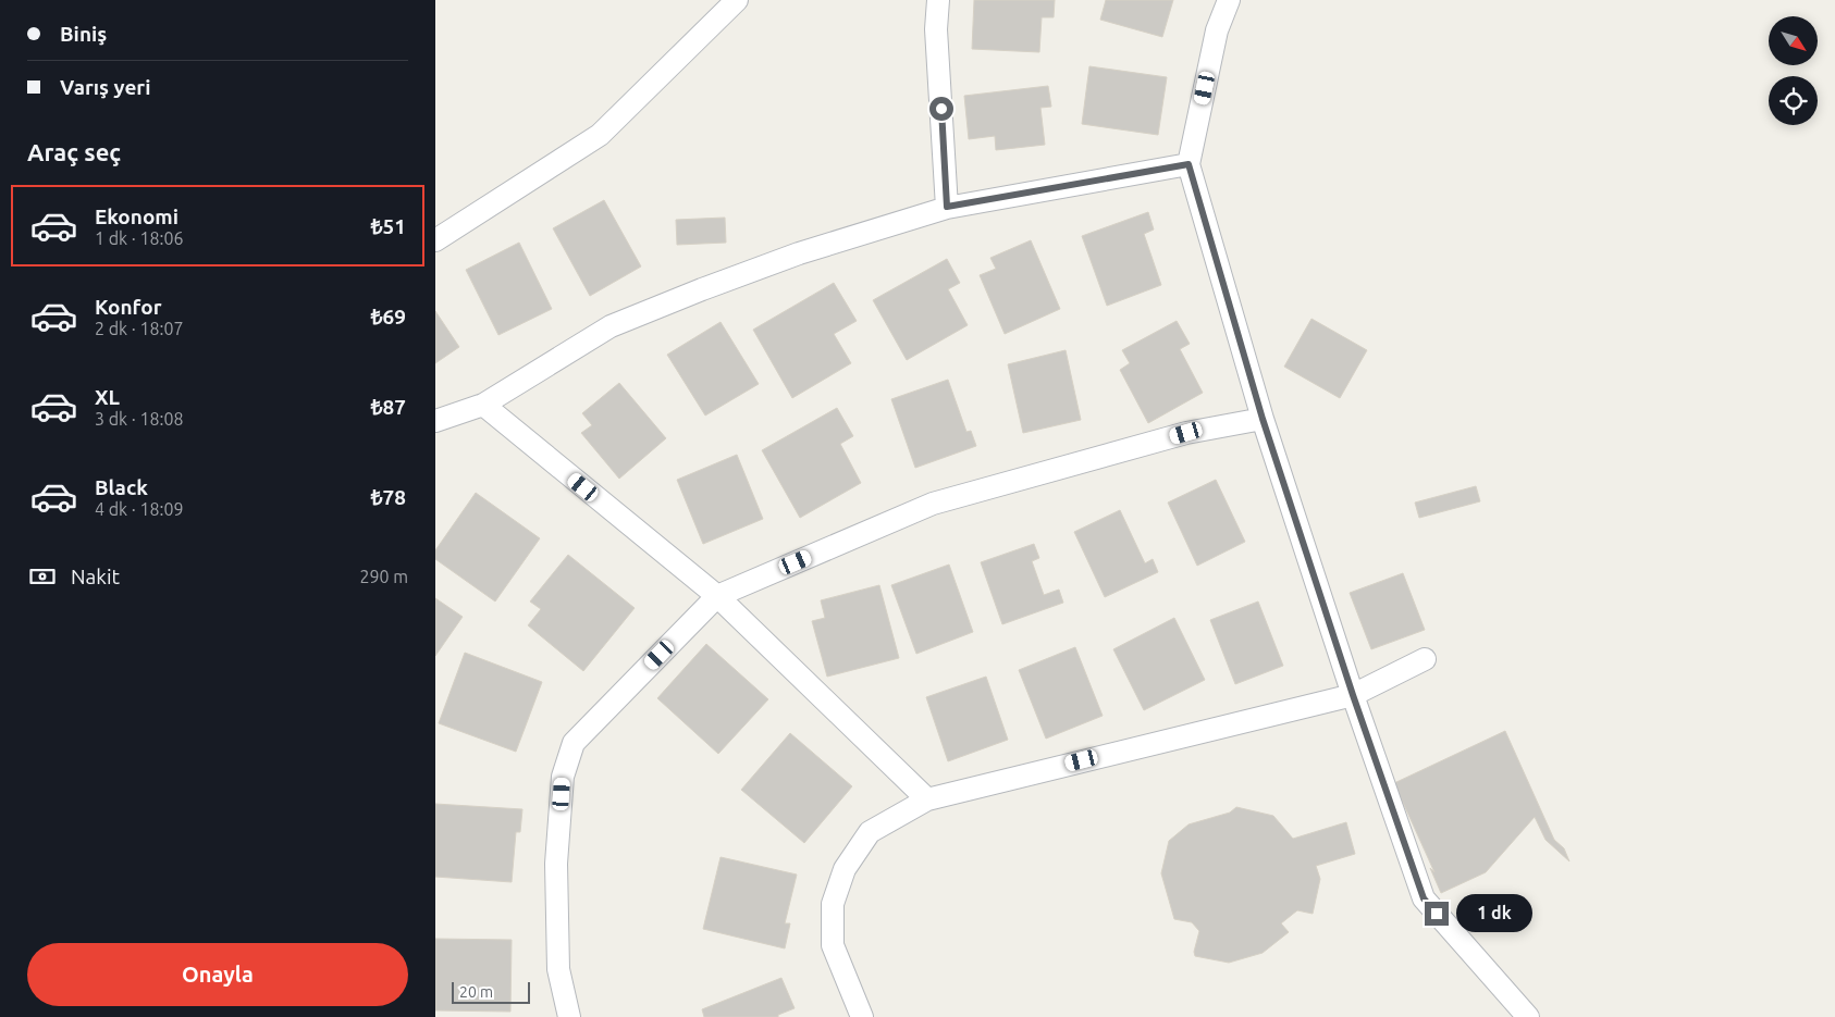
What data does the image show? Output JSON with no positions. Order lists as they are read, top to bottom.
{
  "scale_bar": "20 m",
  "north": "bottom right",
  "page": {
    "banner": ["Biniş", "Varış yeri"],
    "heading": "Araç seç",
    "list": [
      {
        "name": "Ekonomi",
        "note": "1 dk · 18:06",
        "value": "₺51"
      },
      {
        "name": "Konfor",
        "note": "2 dk · 18:07",
        "value": "₺69"
      },
      {
        "name": "XL",
        "note": "3 dk · 18:08",
        "value": "₺87"
      },
      {
        "name": "Black",
        "note": "4 dk · 18:09",
        "value": "₺78"
      }
    ],
    "pay": ["Nakit", "290 m"],
    "bubble": "1 dk",
    "buttons": "Onayla",
    "scale": "20 m"
  }
}
